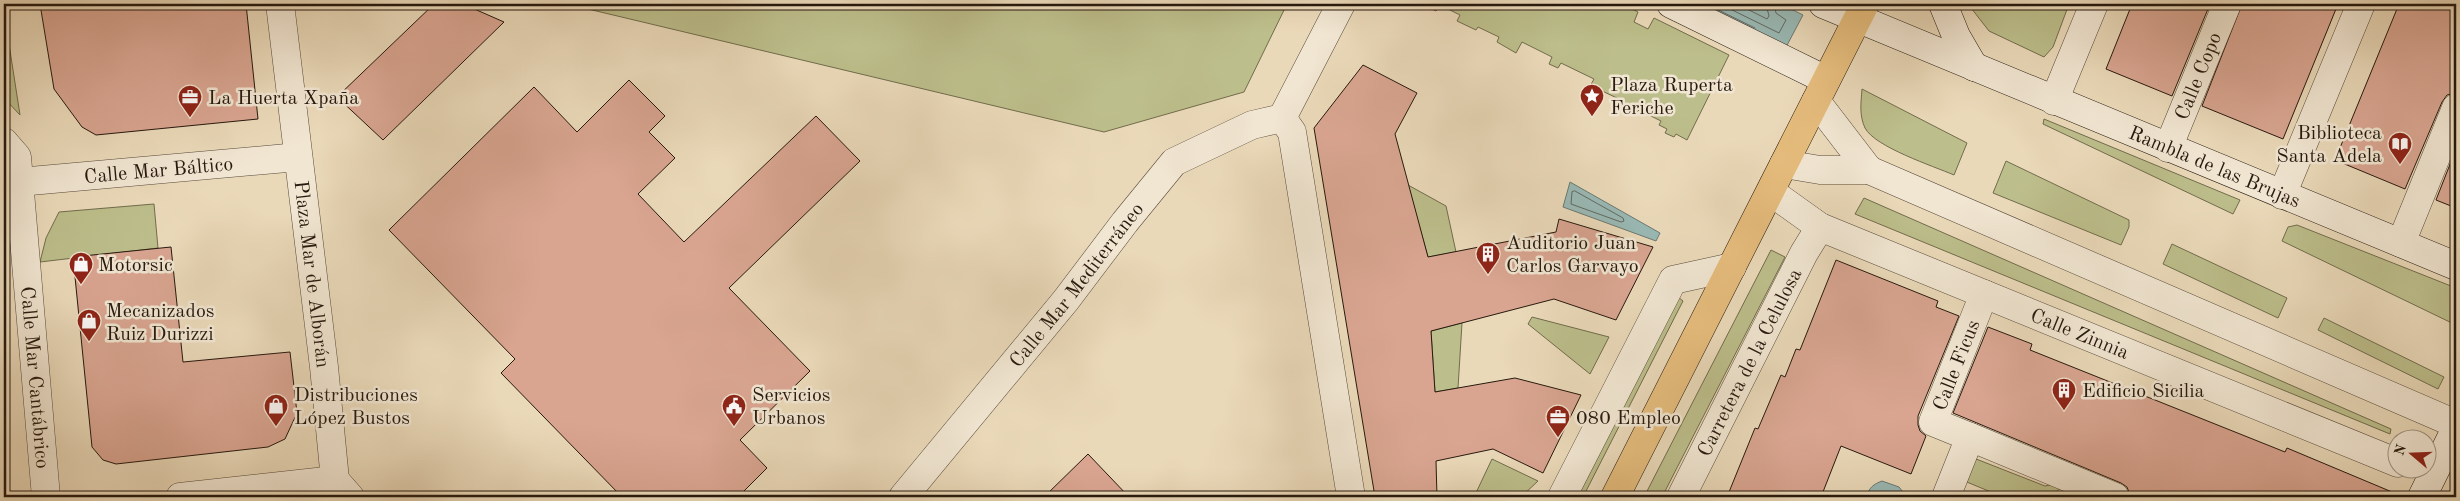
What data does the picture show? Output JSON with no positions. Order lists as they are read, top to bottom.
{
  "streets": {
    "street": [
      "Calle Copo",
      "Rambla de las Brujas",
      "Calle Mar Báltico",
      "Plaza Mar de Alborán",
      "Calle Mar Mediterráneo",
      "Calle Zinnia",
      "Carretera de la Celulosa",
      "Calle Ficus",
      "Calle Mar Cantábrico"
    ]
  },
  "crossings": [
    ["Calle Copo", "Rambla de las Brujas"],
    ["Calle Mar Báltico", "Plaza Mar de Alborán"],
    ["Calle Mar Báltico", "Calle Mar Cantábrico"],
    ["Calle Zinnia", "Carretera de la Celulosa"],
    ["Calle Zinnia", "Calle Ficus"]
  ],
  "places": {
    "place": ["Plaza Ruperta Feriche"],
    "office": ["La Huerta Xpaña", "080 Empleo"],
    "library": ["Biblioteca Santa Adela"],
    "building": ["Auditorio Juan Carlos Garvayo", "Edificio Sicilia"],
    "shop": ["Motorsic", "Mecanizados Ruiz Durizzi", "Distribuciones López Bustos"],
    "public building": ["Servicios Urbanos"]
  },
  "north": "left"
}
